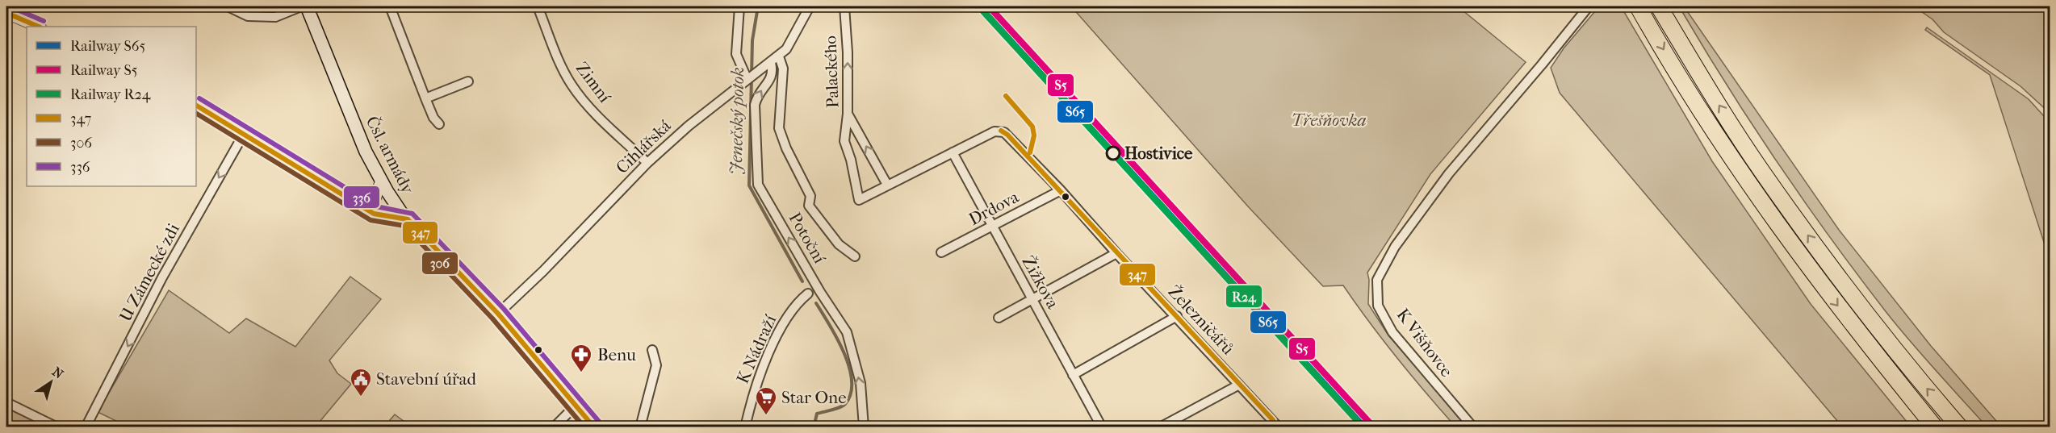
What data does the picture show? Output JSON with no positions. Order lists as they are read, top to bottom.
{
  "streets": {
    "main road": ["Čsl. armády"],
    "street": [
      "Palackého",
      "Zimní",
      "Cihlářská",
      "Drdova",
      "Potoční",
      "U Zámecké zdi",
      "Žižkova",
      "Železničářů",
      "K Višňovce",
      "K Nádraží"
    ]
  },
  "crossings": [
    ["Zimní", "Cihlářská"],
    ["Cihlářská", "Čsl. armády"],
    ["Cihlářská", "Potoční"],
    ["Drdova", "Žižkova"],
    ["Drdova", "Železničářů"],
    ["Žižkova", "Železničářů"]
  ],
  "one_way": ["U Zámecké zdi"],
  "water": ["Jenečský potok"],
  "parks": ["Třešňovka"],
  "places": {
    "other": ["Hostivice"],
    "pharmacy": ["Benu"],
    "public building": ["Stavební úřad"],
    "supermarket": ["Star One"]
  },
  "lines": [
    "rail line S65",
    "rail line S5",
    "transit line 336",
    "rail line R24",
    "transit line 347",
    "transit line 306"
  ],
  "legend": [
    "Railway S65",
    "Railway S5",
    "Railway R24",
    "347",
    "306",
    "336"
  ],
  "north": "top right"
}
